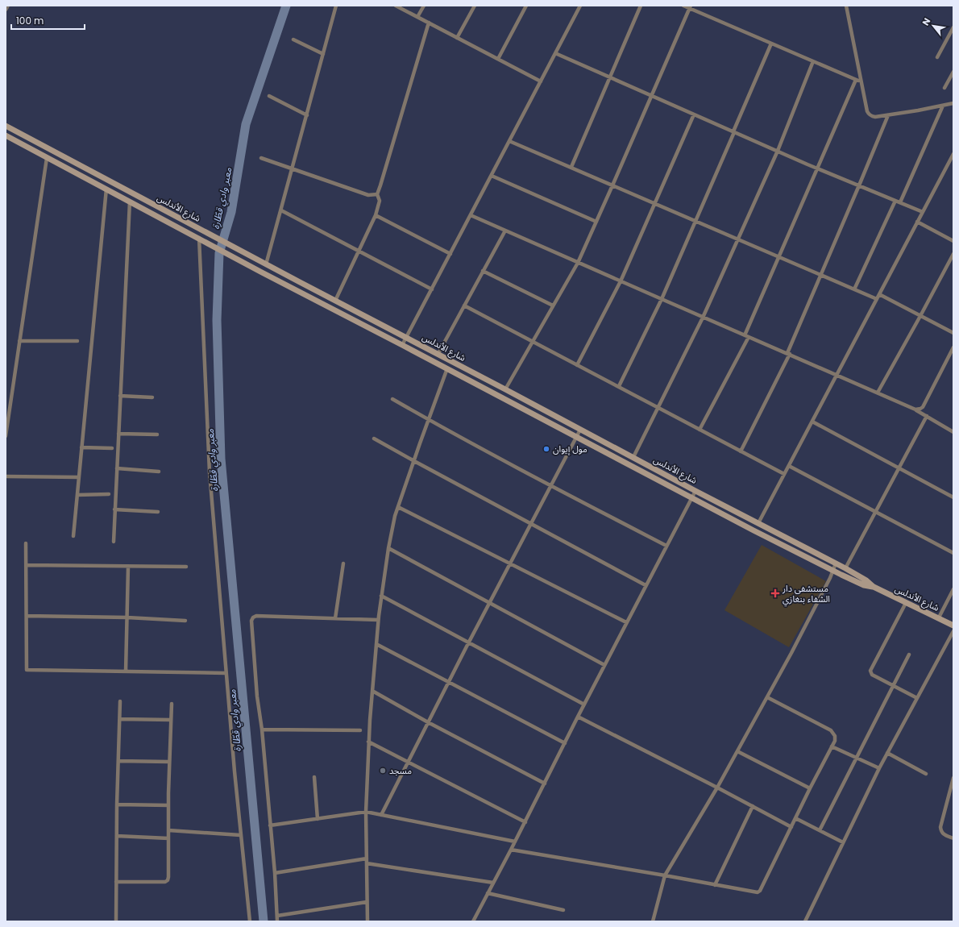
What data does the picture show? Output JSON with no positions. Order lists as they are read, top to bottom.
{
  "streets": {
    "main road": ["شارع الأندلس"]
  },
  "water": ["معبر وادي قطّارة"],
  "places": {
    "other": ["مول إيوان", "مسجد"],
    "health": ["مستشفى دار الشفاء بنغازي"]
  },
  "scale_bar": "100 m",
  "north": "top left"
}
